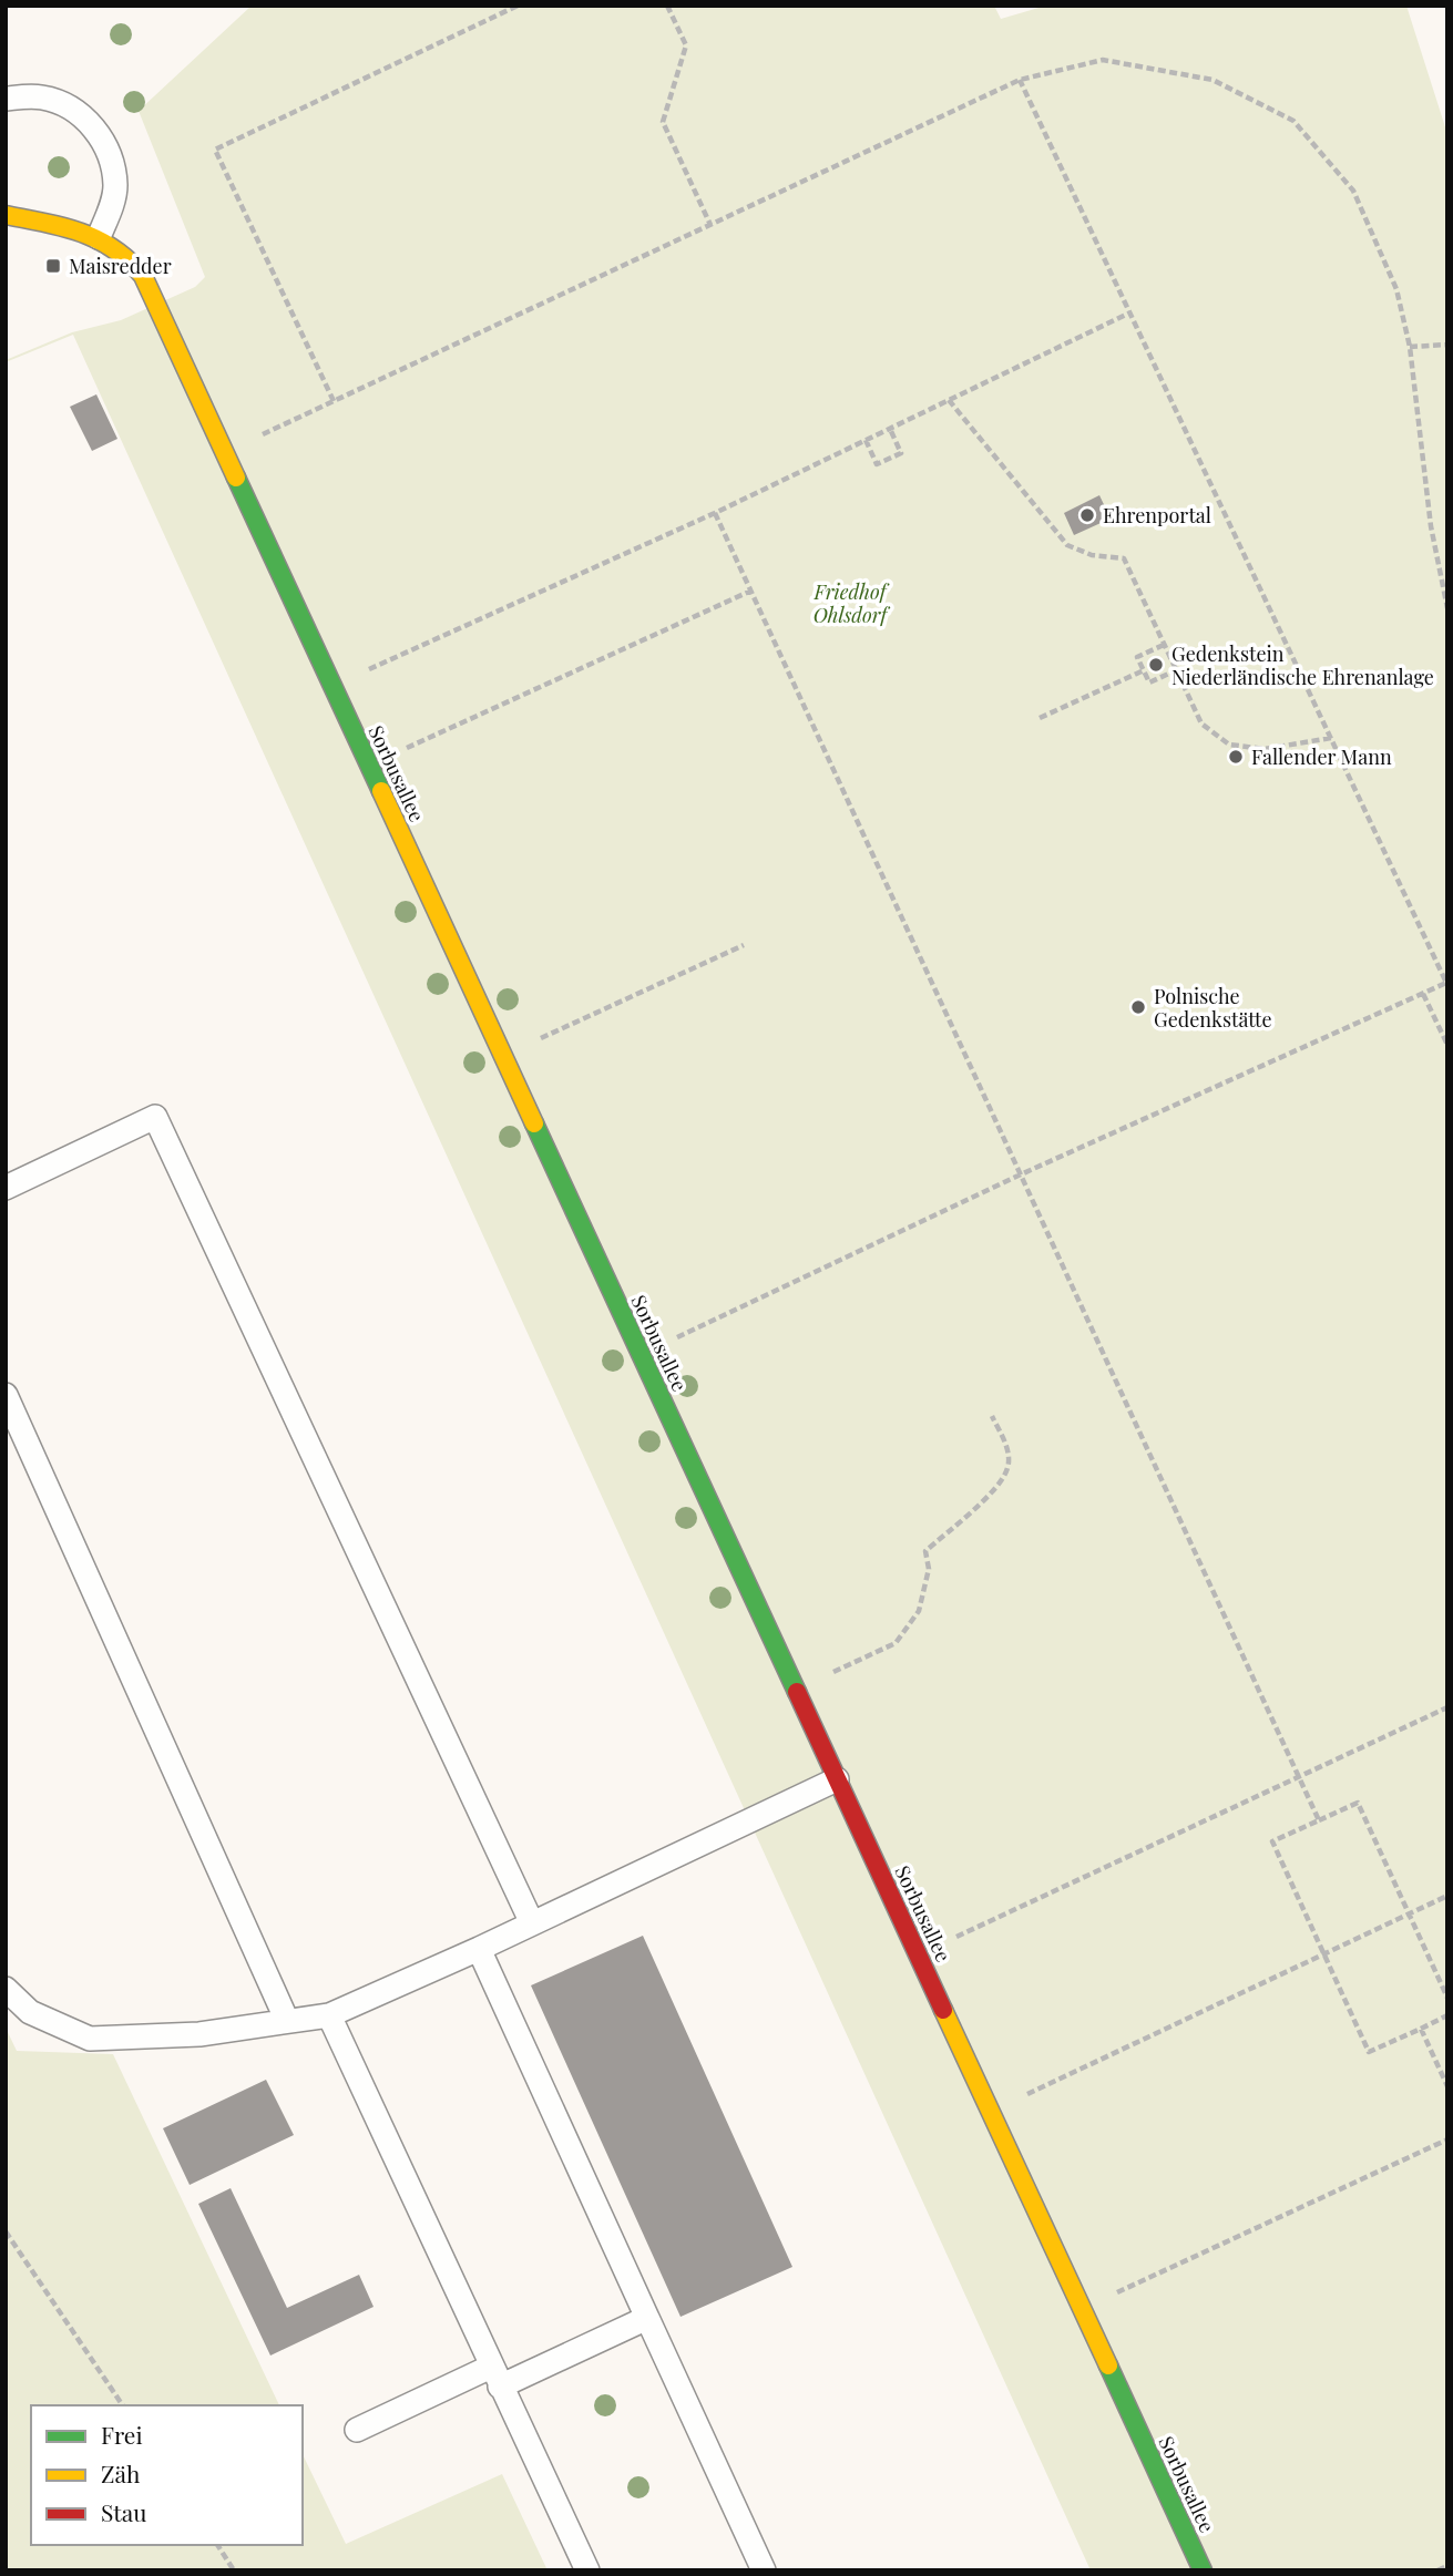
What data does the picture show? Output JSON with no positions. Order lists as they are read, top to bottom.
{
  "streets": {
    "street": ["Sorbusallee"]
  },
  "parks": ["Friedhof Ohlsdorf"],
  "places": {
    "transit": ["Maisredder"],
    "other": [
      "Ehrenportal",
      "Gedenkstein Niederländische Ehrenanlage",
      "Fallender Mann",
      "Polnische Gedenkstätte"
    ]
  },
  "legend": ["Frei", "Zäh", "Stau"]
}
